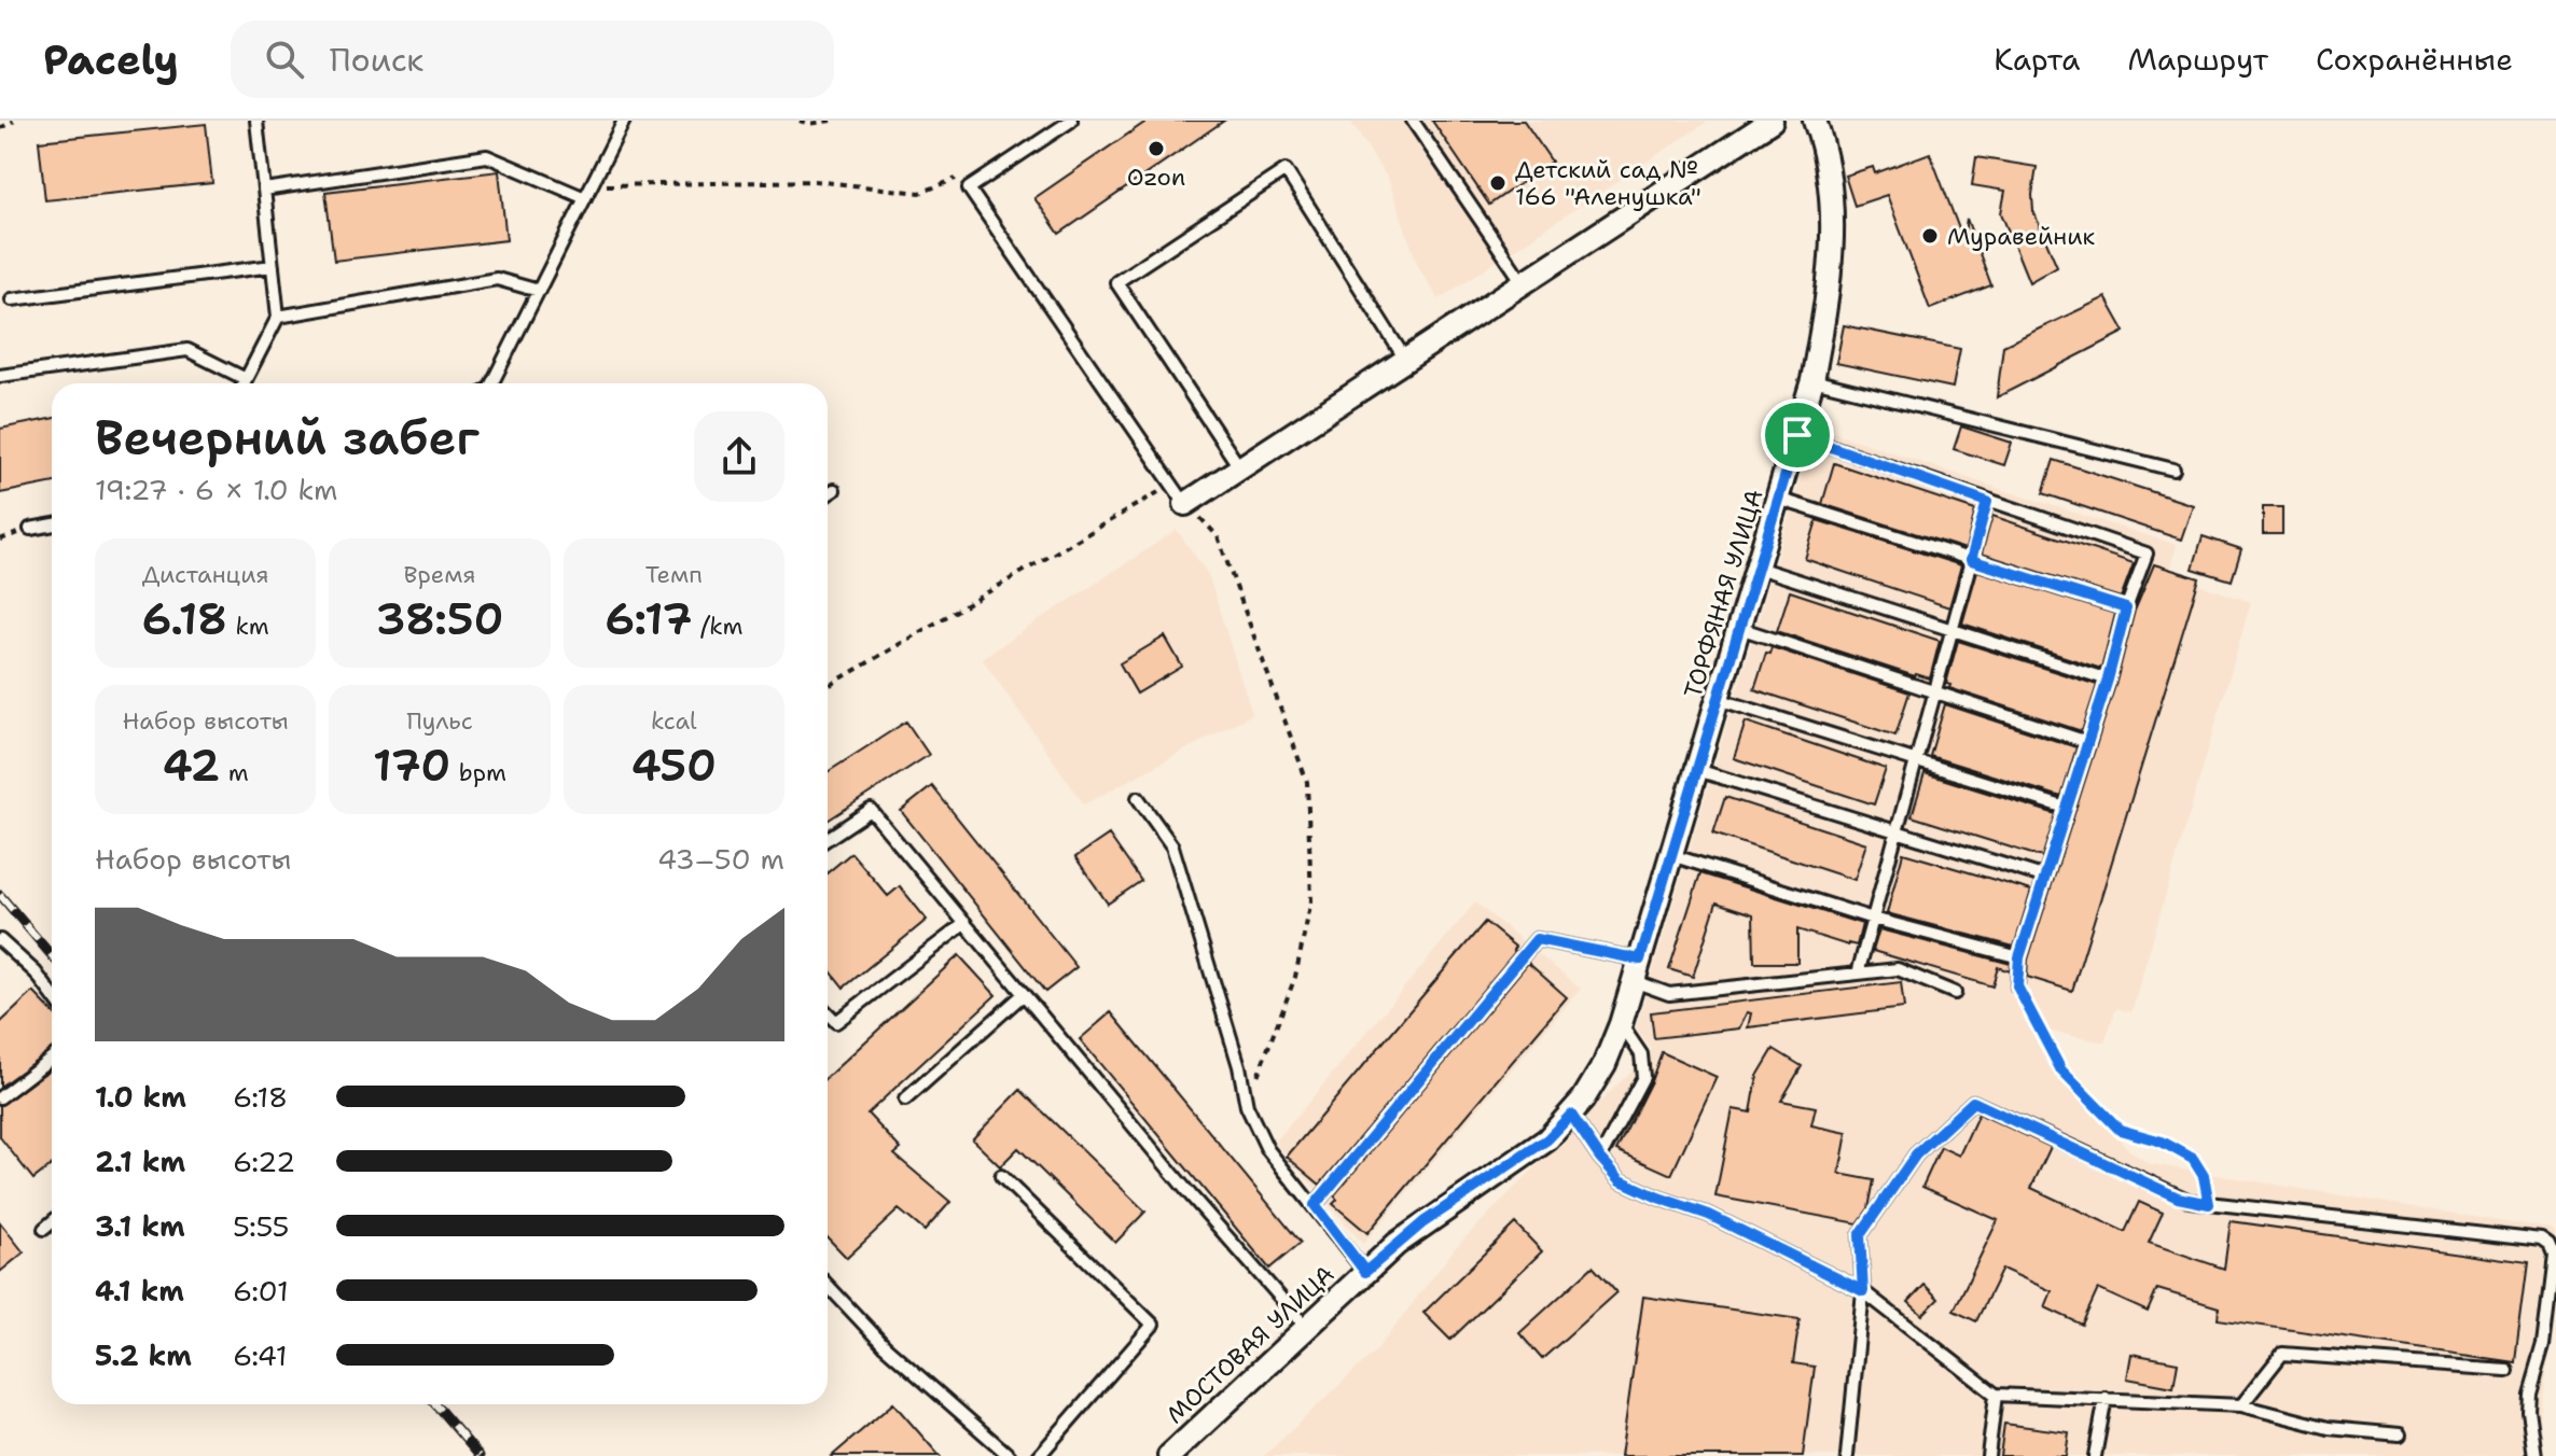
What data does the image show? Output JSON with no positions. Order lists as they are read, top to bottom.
{
  "streets": {
    "street": ["ТОРФЯНАЯ УЛИЦА", "МОСТОВАЯ УЛИЦА"]
  },
  "crossings": [
    ["ТОРФЯНАЯ УЛИЦА", "МОСТОВАЯ УЛИЦА"]
  ],
  "places": ["Ozon", "Детский сад № 166 \"Аленушка\"", "Муравейник"],
  "page": {
    "header": "Pacely",
    "search": "Поиск",
    "nav": ["Карта", "Маршрут", "Сохранённые"],
    "heading": ["Вечерний забег", "19:27 · 6 × 1.0 km"],
    "stats": [
      ["Дистанция", "6.18 km"],
      ["Время", "38:50"],
      ["Темп", "6:17 /km"],
      ["Набор высоты", "42 m"],
      ["Пульс", "170 bpm"],
      ["kcal", "450"]
    ],
    "chart": ["Набор высоты", "43–50 m"],
    "list": [
      {
        "name": "1.0 km",
        "note": "6:18"
      },
      {
        "name": "2.1 km",
        "note": "6:22"
      },
      {
        "name": "3.1 km",
        "note": "5:55"
      },
      {
        "name": "4.1 km",
        "note": "6:01"
      },
      {
        "name": "5.2 km",
        "note": "6:41"
      }
    ]
  }
}
